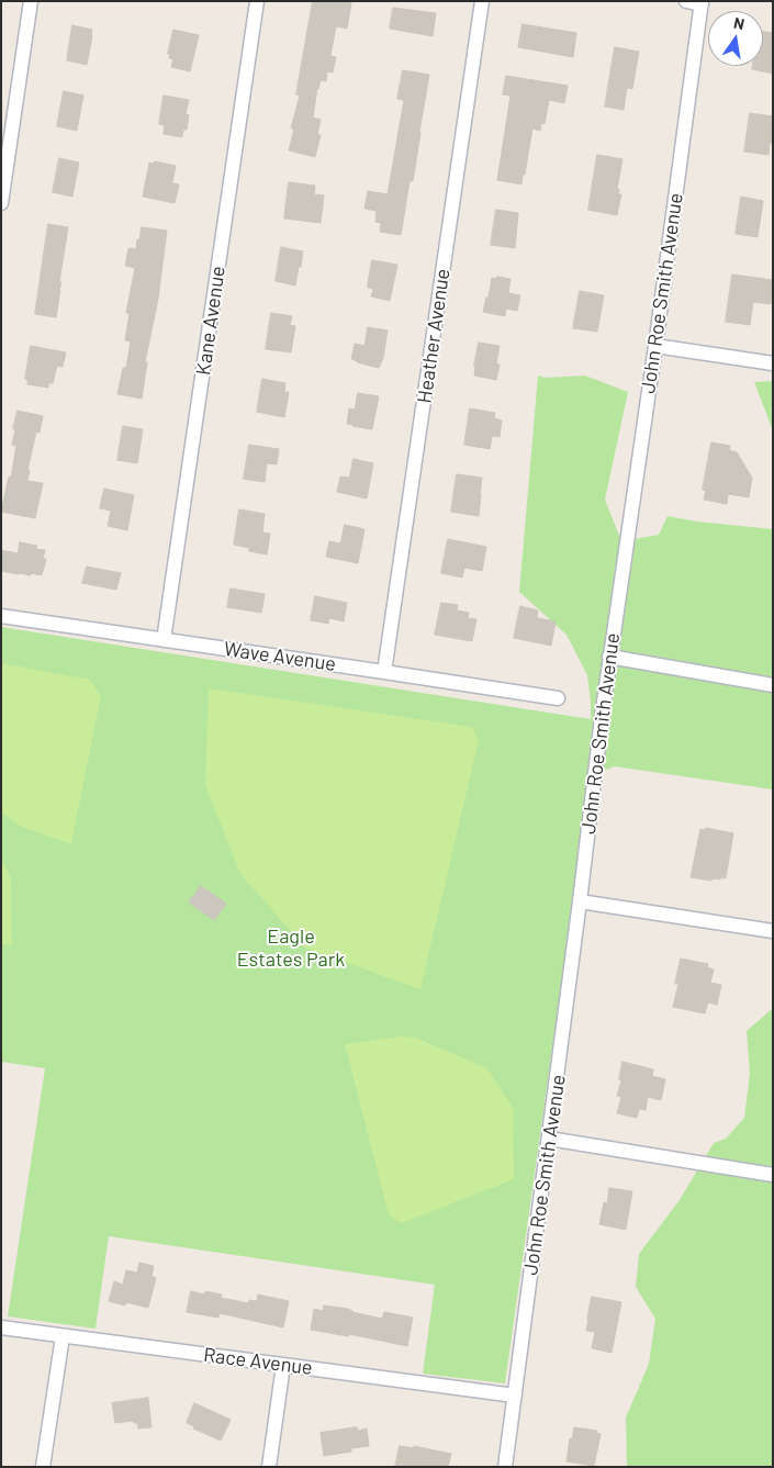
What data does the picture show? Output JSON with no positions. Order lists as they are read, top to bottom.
{
  "streets": {
    "street": [
      "John Roe Smith Avenue",
      "Kane Avenue",
      "Heather Avenue",
      "Wave Avenue",
      "Race Avenue"
    ]
  },
  "crossings": [
    ["John Roe Smith Avenue", "Race Avenue"],
    ["Kane Avenue", "Wave Avenue"],
    ["Heather Avenue", "Wave Avenue"]
  ],
  "parks": ["Eagle Estates Park"],
  "north": "top"
}
